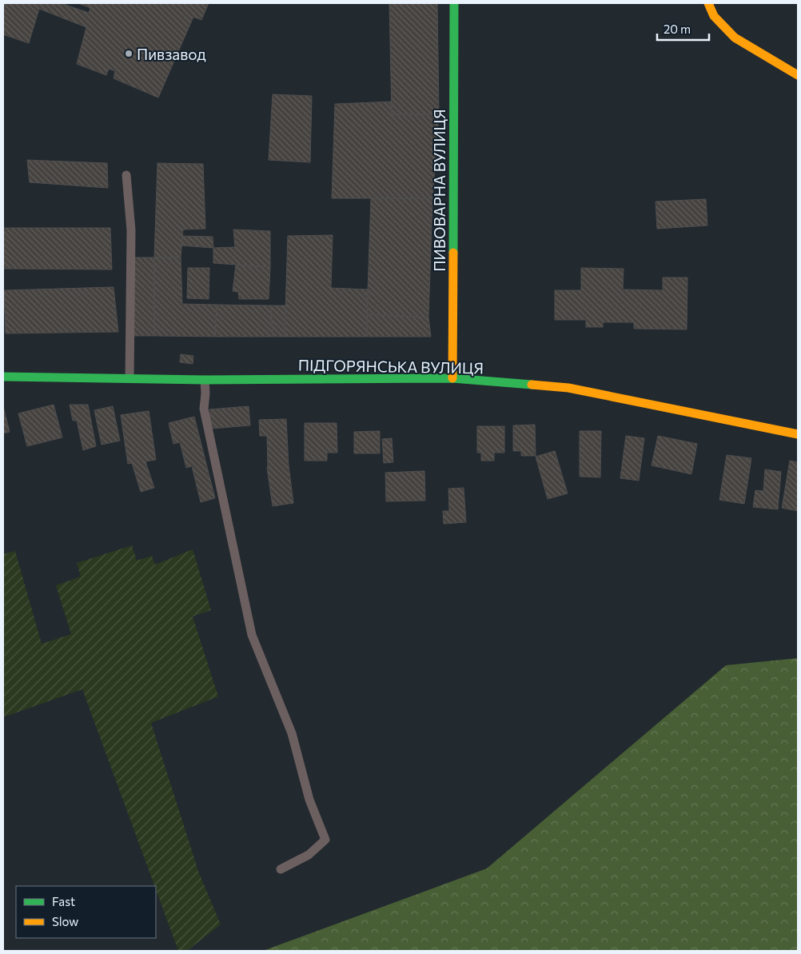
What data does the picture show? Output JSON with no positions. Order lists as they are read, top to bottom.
{
  "streets": {
    "main road": ["ПИВОВАРНА ВУЛИЦЯ", "ПІДГОРЯНСЬКА ВУЛИЦЯ"]
  },
  "crossings": [
    ["ПИВОВАРНА ВУЛИЦЯ", "ПІДГОРЯНСЬКА ВУЛИЦЯ"]
  ],
  "places": ["Пивзавод"],
  "legend": ["Fast", "Slow"],
  "scale_bar": "20 m"
}
